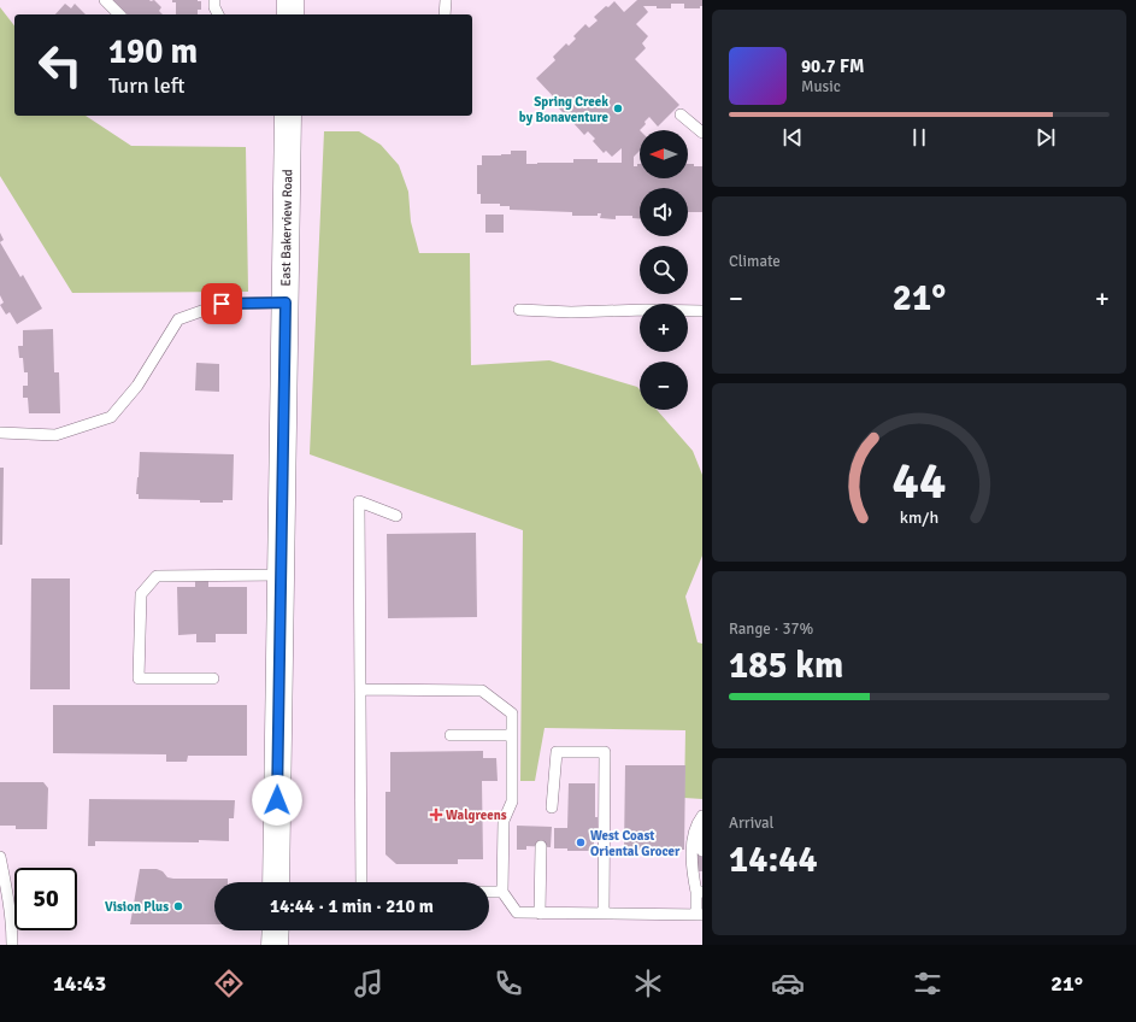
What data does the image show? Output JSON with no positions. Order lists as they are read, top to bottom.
{
  "streets": {
    "main road": ["East Bakerview Road"]
  },
  "places": {
    "other": ["Spring Creek by Bonaventure", "West Coast Oriental Grocer", "Vision Plus"],
    "health": ["Walgreens"]
  },
  "north": "left",
  "page": {
    "turn": ["190 m", "Turn left"],
    "song": ["90.7 FM", "Music"],
    "map_buttons": ["+", "−"],
    "tile": [
      "Climate",
      ["Range · 37%", "185 km"],
      ["Arrival", "14:44"]
    ],
    "heat": ["−", "21°", "+"],
    "limit": "50",
    "trip": "14:44 · 1 min · 210 m",
    "tabs": ["14:43", "21°"],
    "gauge": ["44", "km/h"]
  }
}
